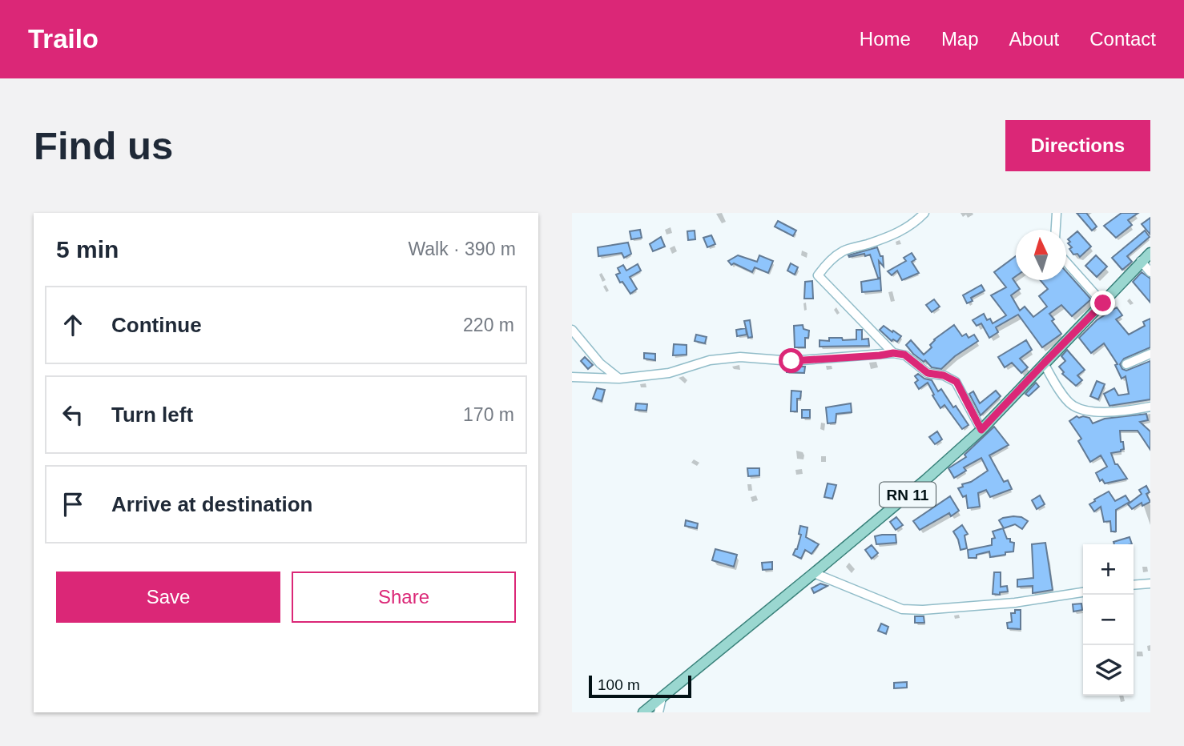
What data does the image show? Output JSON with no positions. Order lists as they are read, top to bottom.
{
  "streets": {
    "main road": ["RN 11"]
  },
  "scale_bar": "100 m",
  "north": "top",
  "page": {
    "header": "Trailo",
    "nav": [
      "Home",
      "Map",
      "About",
      "Contact"
    ],
    "buttons": [
      "Directions",
      ["Save", "Share"]
    ],
    "title": "Find us",
    "heading": ["5 min", "Walk · 390 m"],
    "list": [
      ["Continue", "220 m"],
      ["Turn left", "170 m"],
      "Arrive at destination"
    ],
    "map_buttons": ["+", "−"],
    "scale": "100 m"
  }
}
